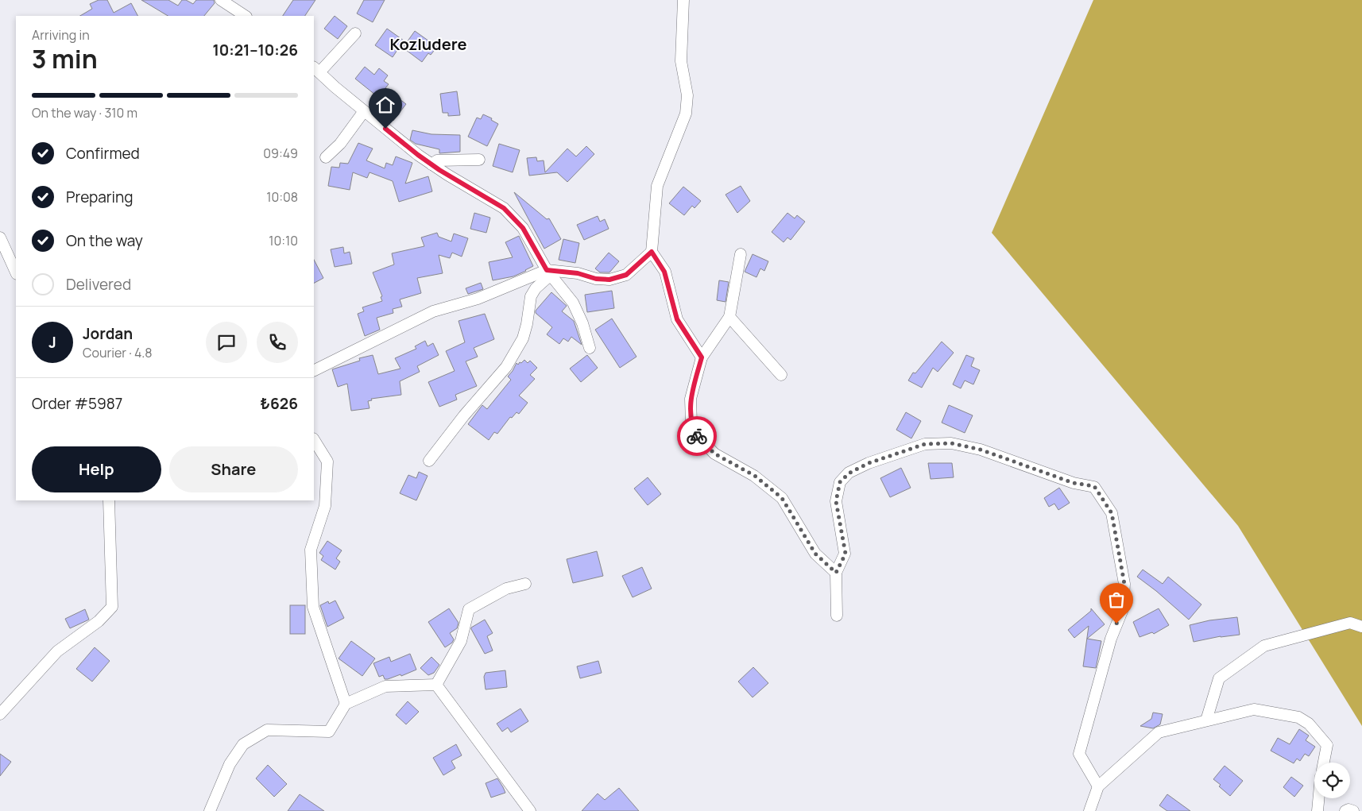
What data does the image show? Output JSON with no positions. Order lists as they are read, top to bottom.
{
  "districts": ["Kozludere"],
  "page": {
    "heading": ["3 min", "Arriving in", "10:21–10:26"],
    "panel": [
      "Jordan",
      "Courier · 4.8",
      "Order #5987",
      "₺626"
    ],
    "bar": "On the way · 310 m",
    "list": [
      ["Confirmed", "09:49"],
      ["Preparing", "10:08"],
      ["On the way", "10:10"],
      "Delivered"
    ],
    "round": "J",
    "buttons": ["Help", "Share"]
  }
}
